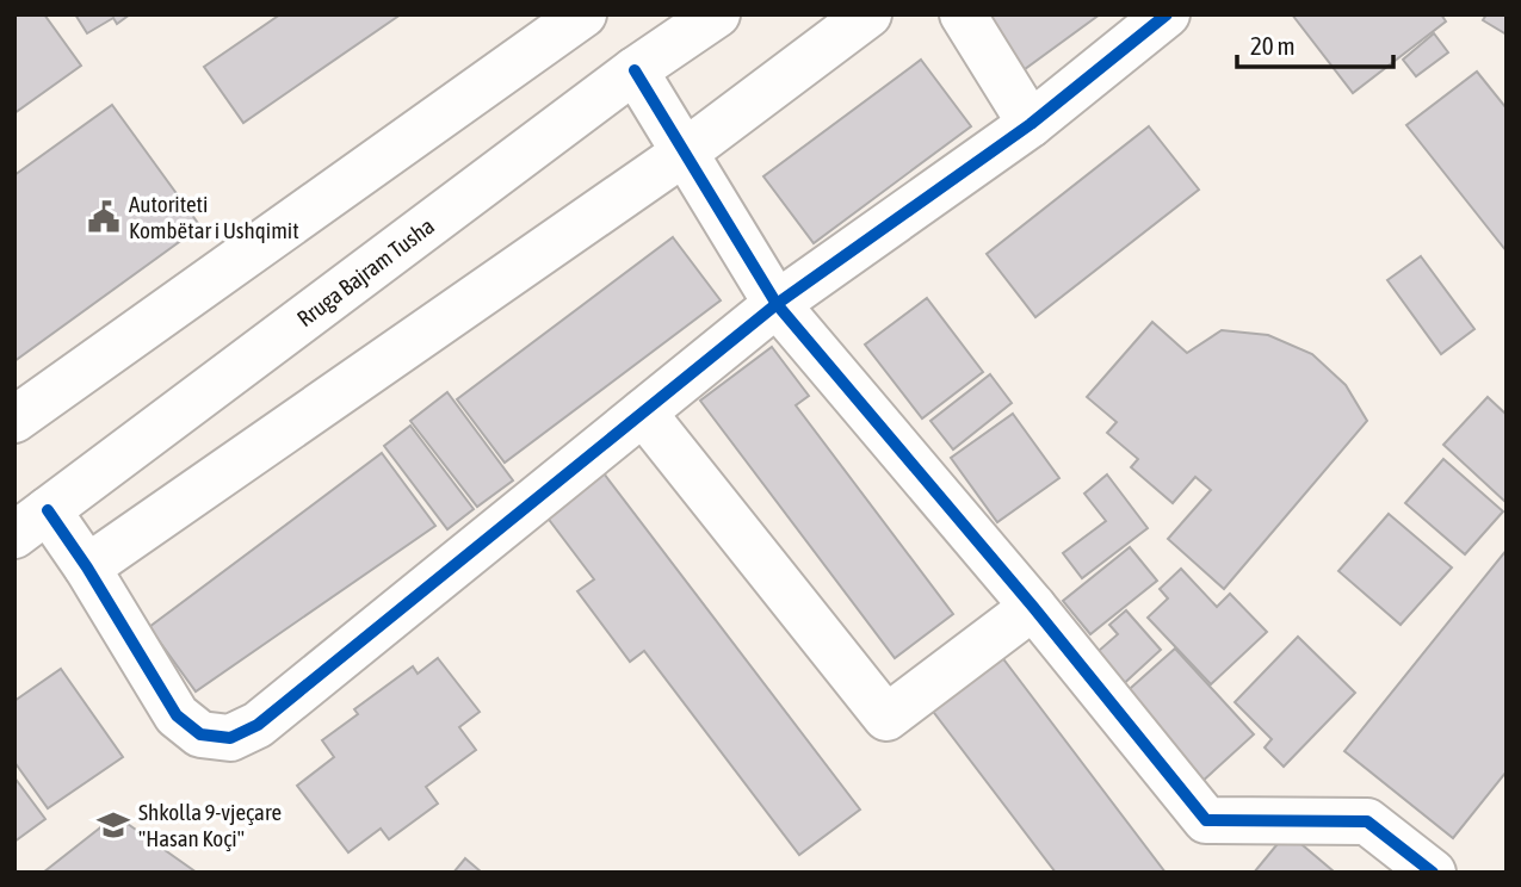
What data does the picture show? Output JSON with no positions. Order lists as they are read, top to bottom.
{
  "streets": {
    "street": ["Rruga Bajram Tusha"]
  },
  "places": {
    "public building": ["Autoriteti Kombëtar i Ushqimit"],
    "school or university": ["Shkolla 9-vjeçare \"Hasan Koçi\""]
  },
  "scale_bar": "20 m"
}
